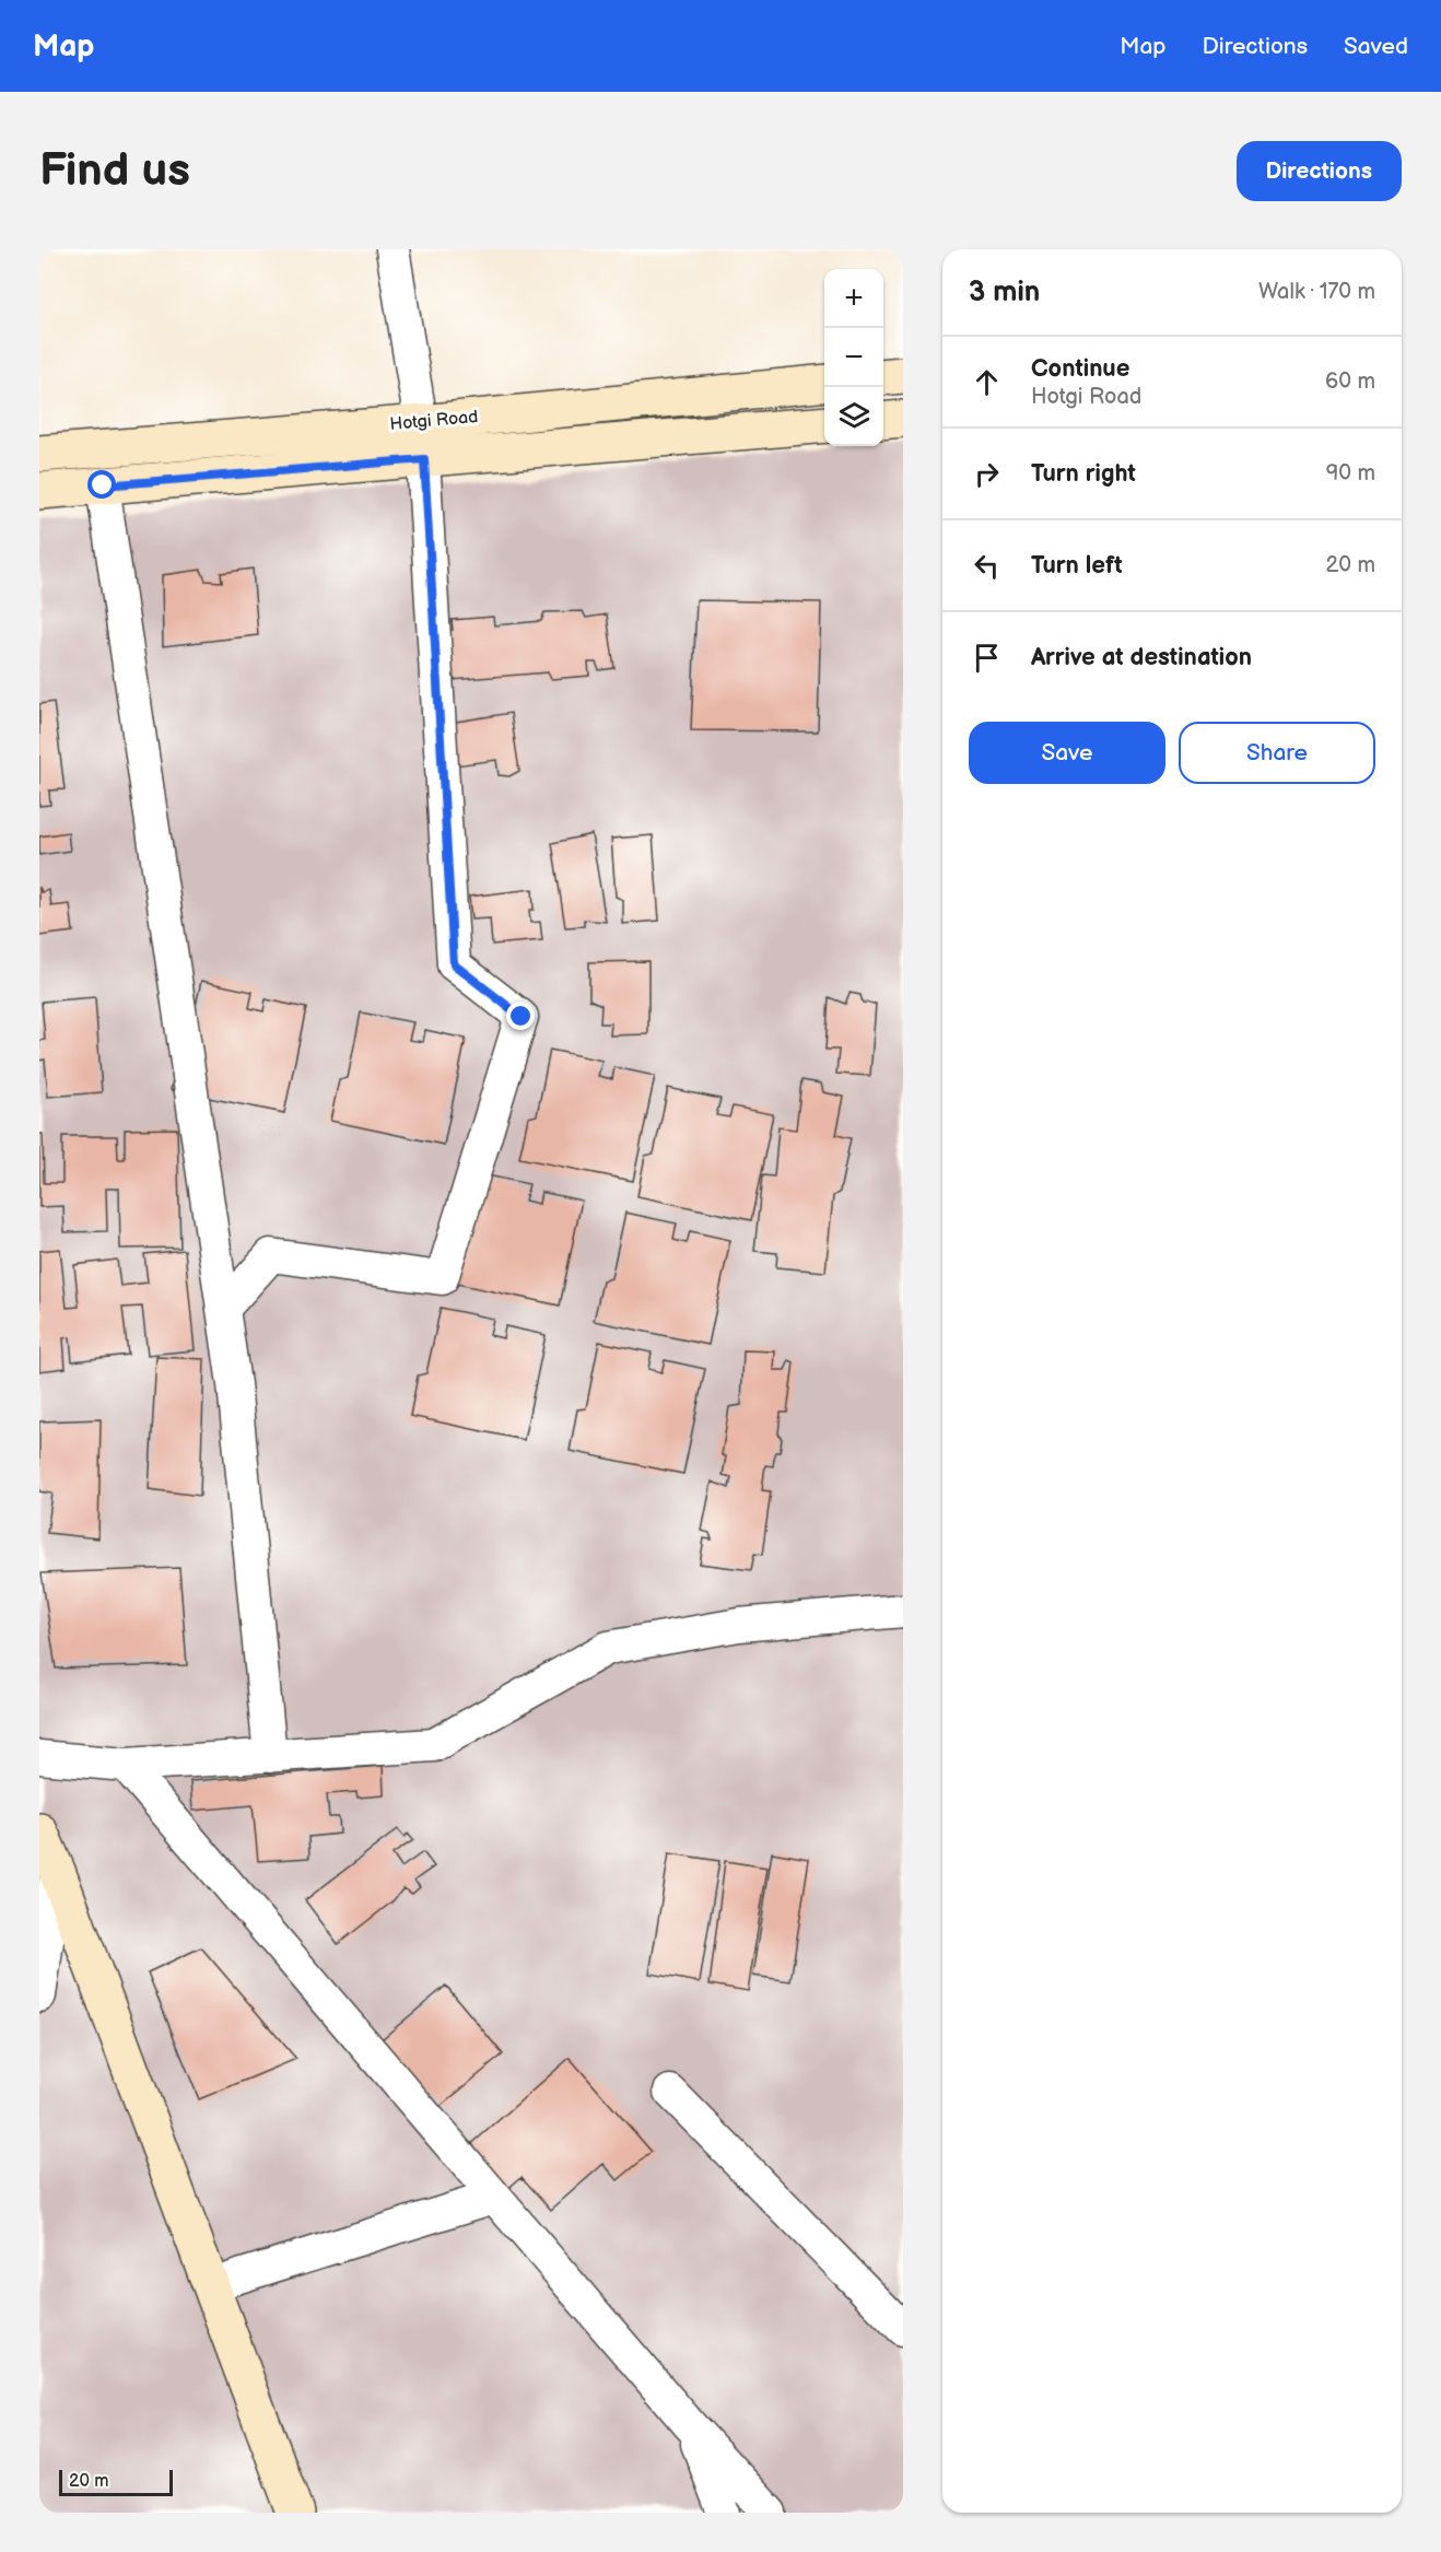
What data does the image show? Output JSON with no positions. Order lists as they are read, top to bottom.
{
  "streets": {
    "main road": ["Hotgi Road"]
  },
  "scale_bar": "20 m",
  "page": {
    "header": "Map",
    "nav": ["Map", "Directions", "Saved"],
    "buttons": [
      "Directions",
      ["Save", "Share"]
    ],
    "title": "Find us",
    "heading": ["3 min", "Walk · 170 m"],
    "map_buttons": ["+", "−"],
    "list": [
      ["Continue", "Hotgi Road", "60 m"],
      ["Turn right", "90 m"],
      ["Turn left", "20 m"],
      "Arrive at destination"
    ],
    "scale": "20 m"
  }
}
